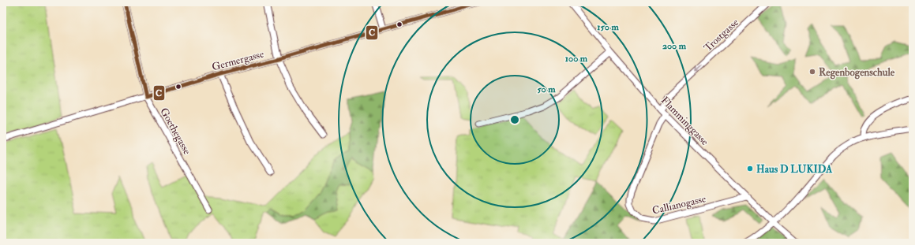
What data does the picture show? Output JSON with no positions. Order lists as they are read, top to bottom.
{
  "streets": {
    "street": [
      "Trostgasse",
      "Germergasse",
      "Flamminggasse",
      "Goethegasse",
      "Callianogasse"
    ]
  },
  "crossings": [
    ["Trostgasse", "Flamminggasse"],
    ["Trostgasse", "Callianogasse"],
    ["Germergasse", "Goethegasse"],
    ["Flamminggasse", "Callianogasse"]
  ],
  "one_way": ["Trostgasse"],
  "places": ["Regenbogenschule", "Haus D LUKIDA"],
  "lines": ["transit line C"],
  "rings": [
    "150 m",
    "200 m",
    "100 m",
    "50 m"
  ]
}
